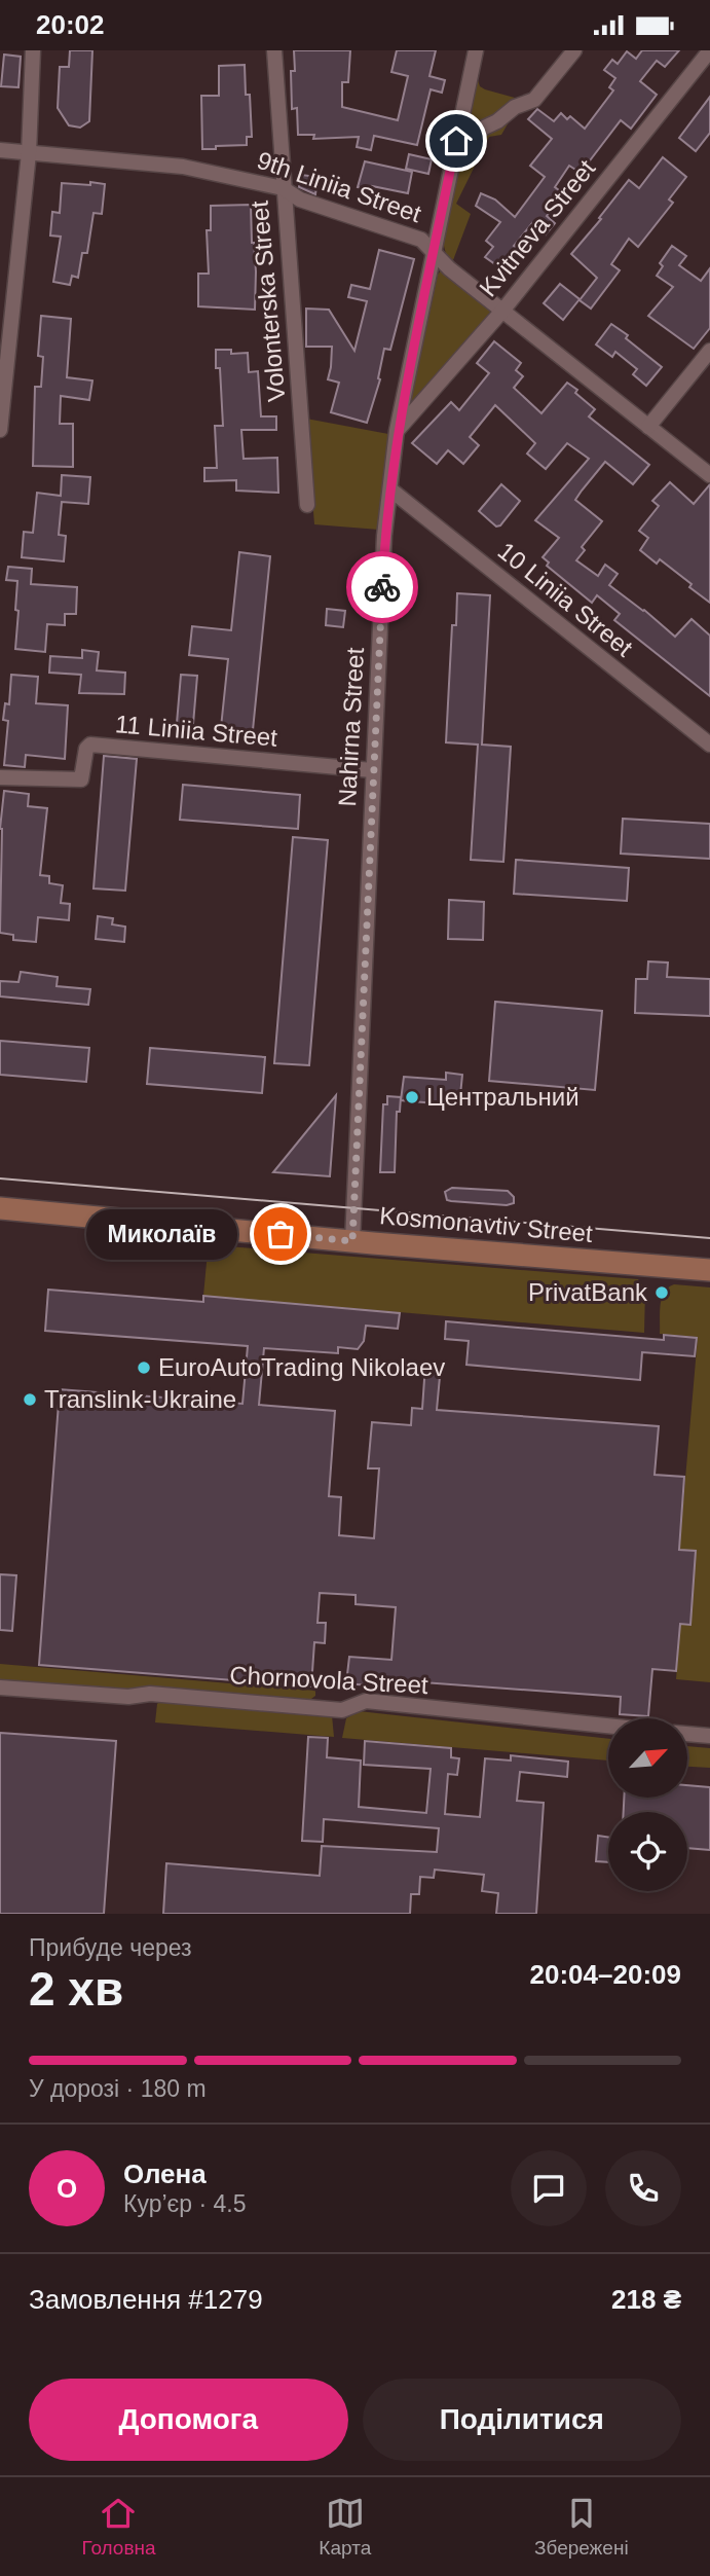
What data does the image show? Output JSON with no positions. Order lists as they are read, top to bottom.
{
  "streets": {
    "main road": ["Kosmonavtiv Street"],
    "street": [
      "9th Liniia Street",
      "Kvitneva Street",
      "Volonterska Street",
      "10 Liniia Street",
      "Nahirna Street",
      "11 Liniia Street",
      "Chornovola Street"
    ]
  },
  "crossings": [
    ["9th Liniia Street", "Kvitneva Street"],
    ["9th Liniia Street", "Volonterska Street"],
    ["9th Liniia Street", "Nahirna Street"],
    ["Kvitneva Street", "Nahirna Street"],
    ["10 Liniia Street", "Nahirna Street"],
    ["Nahirna Street", "11 Liniia Street"],
    ["Nahirna Street", "Kosmonavtiv Street"]
  ],
  "places": [
    "Центральний",
    "Миколаїв",
    "PrivatBank",
    "EuroAutoTrading Nikolaev",
    "Translink-Ukraine"
  ],
  "north": "top right",
  "page": {
    "status": "20:02",
    "bubble": "Миколаїв",
    "heading": ["2 хв", "Прибуде через", "20:04–20:09"],
    "panel": [
      "Олена",
      "Кур’єр · 4.5",
      "Замовлення #1279",
      "218 ₴"
    ],
    "bar": "У дорозі · 180 m",
    "round": "О",
    "buttons": ["Допомога", "Поділитися"],
    "tabs": ["Головна", "Карта", "Збережені"]
  }
}
